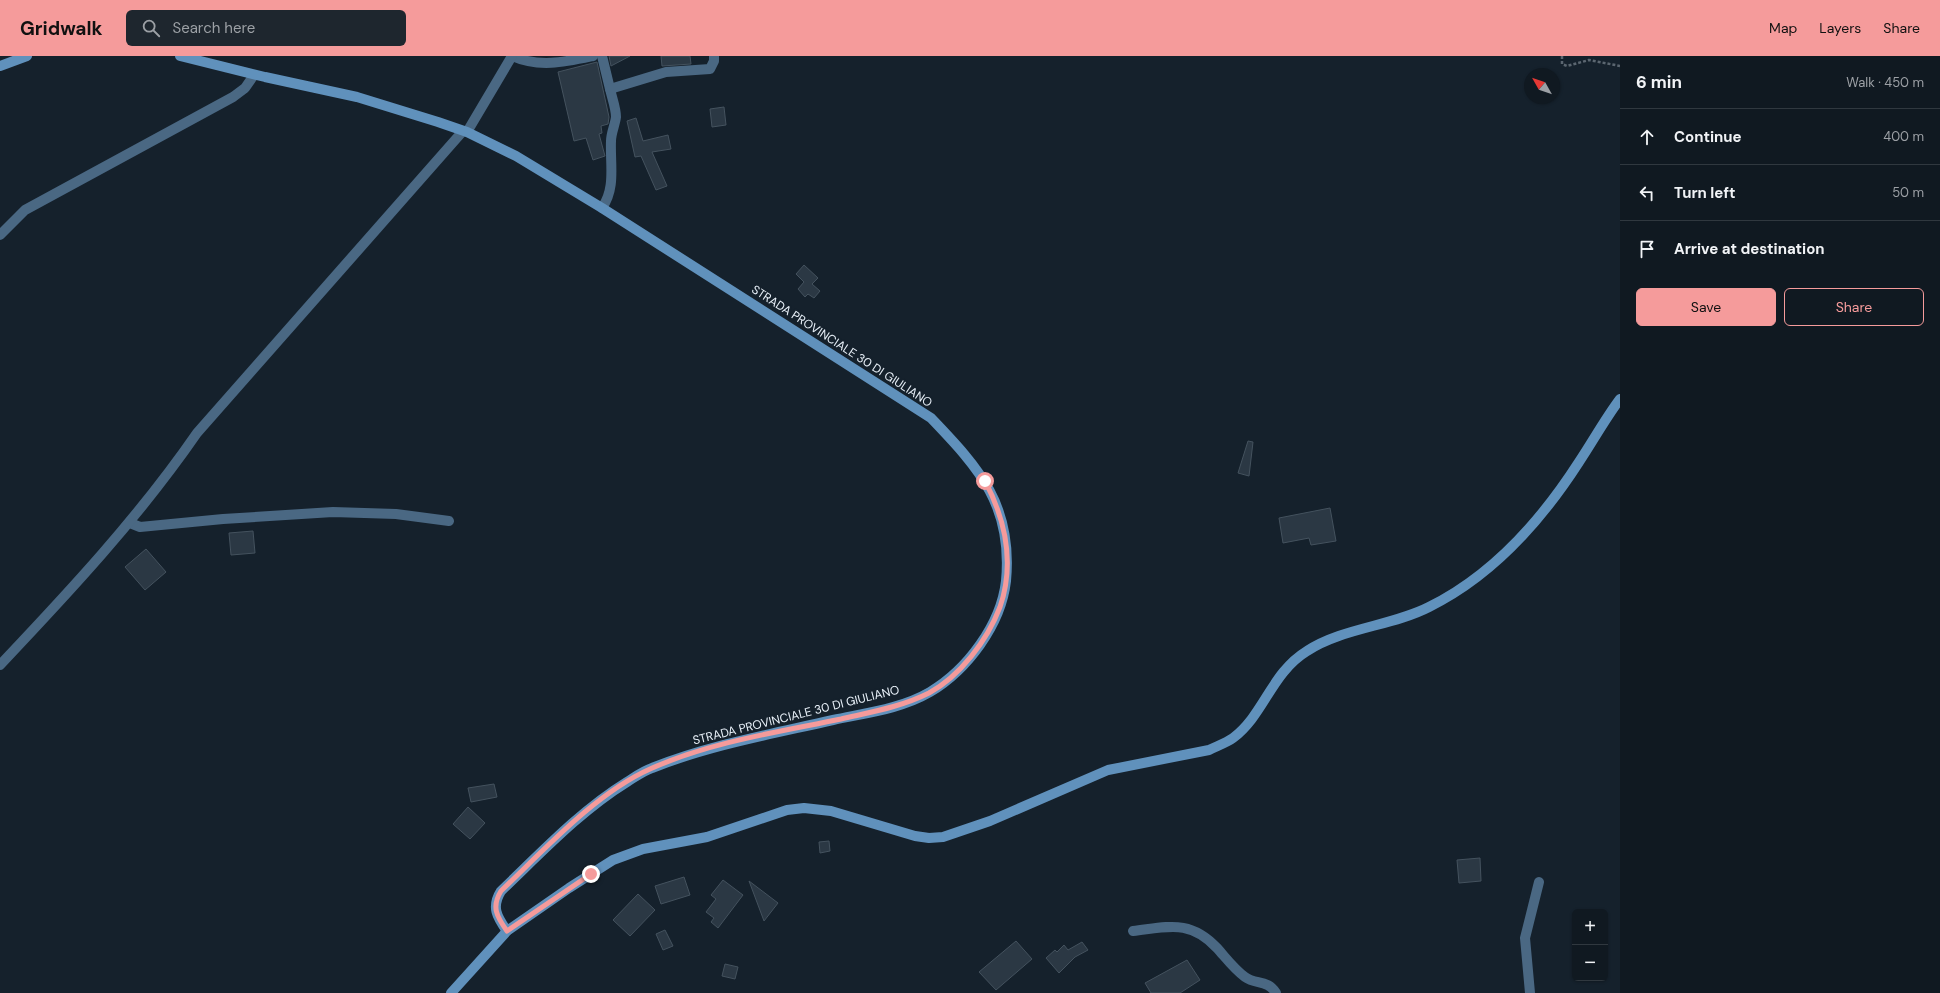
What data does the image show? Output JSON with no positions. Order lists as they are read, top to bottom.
{
  "streets": {
    "street": ["STRADA PROVINCIALE 30 DI GIULIANO"]
  },
  "north": "top left",
  "page": {
    "header": "Gridwalk",
    "search": "Search here",
    "nav": ["Map", "Layers", "Share"],
    "heading": ["6 min", "Walk · 450 m"],
    "list": [
      ["Continue", "400 m"],
      ["Turn left", "50 m"],
      "Arrive at destination"
    ],
    "buttons": ["Save", "Share"],
    "map_buttons": ["+", "−"]
  }
}
